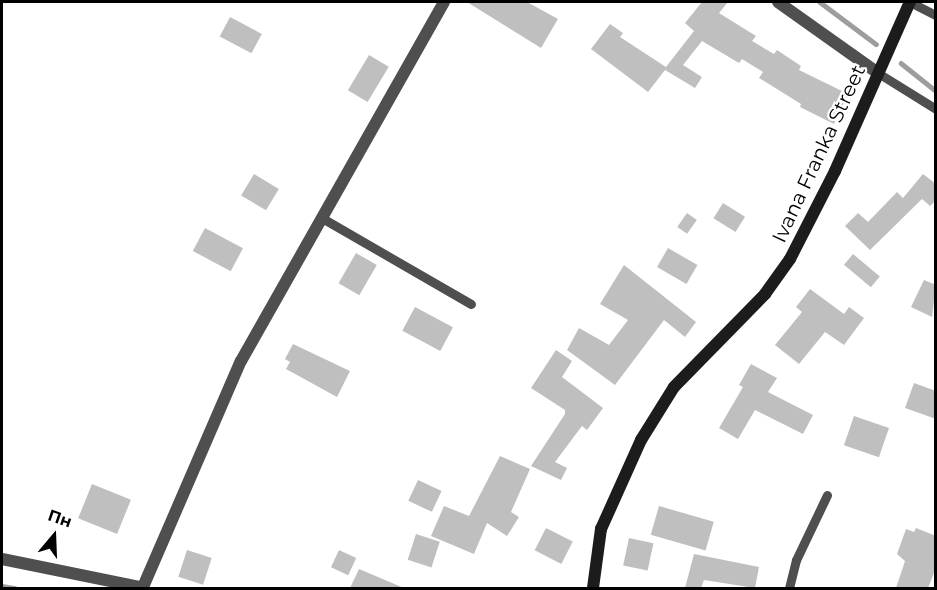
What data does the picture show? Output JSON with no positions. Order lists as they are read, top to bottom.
{
  "streets": {
    "main road": ["Ivana Franka Street"]
  },
  "north": "top"
}
